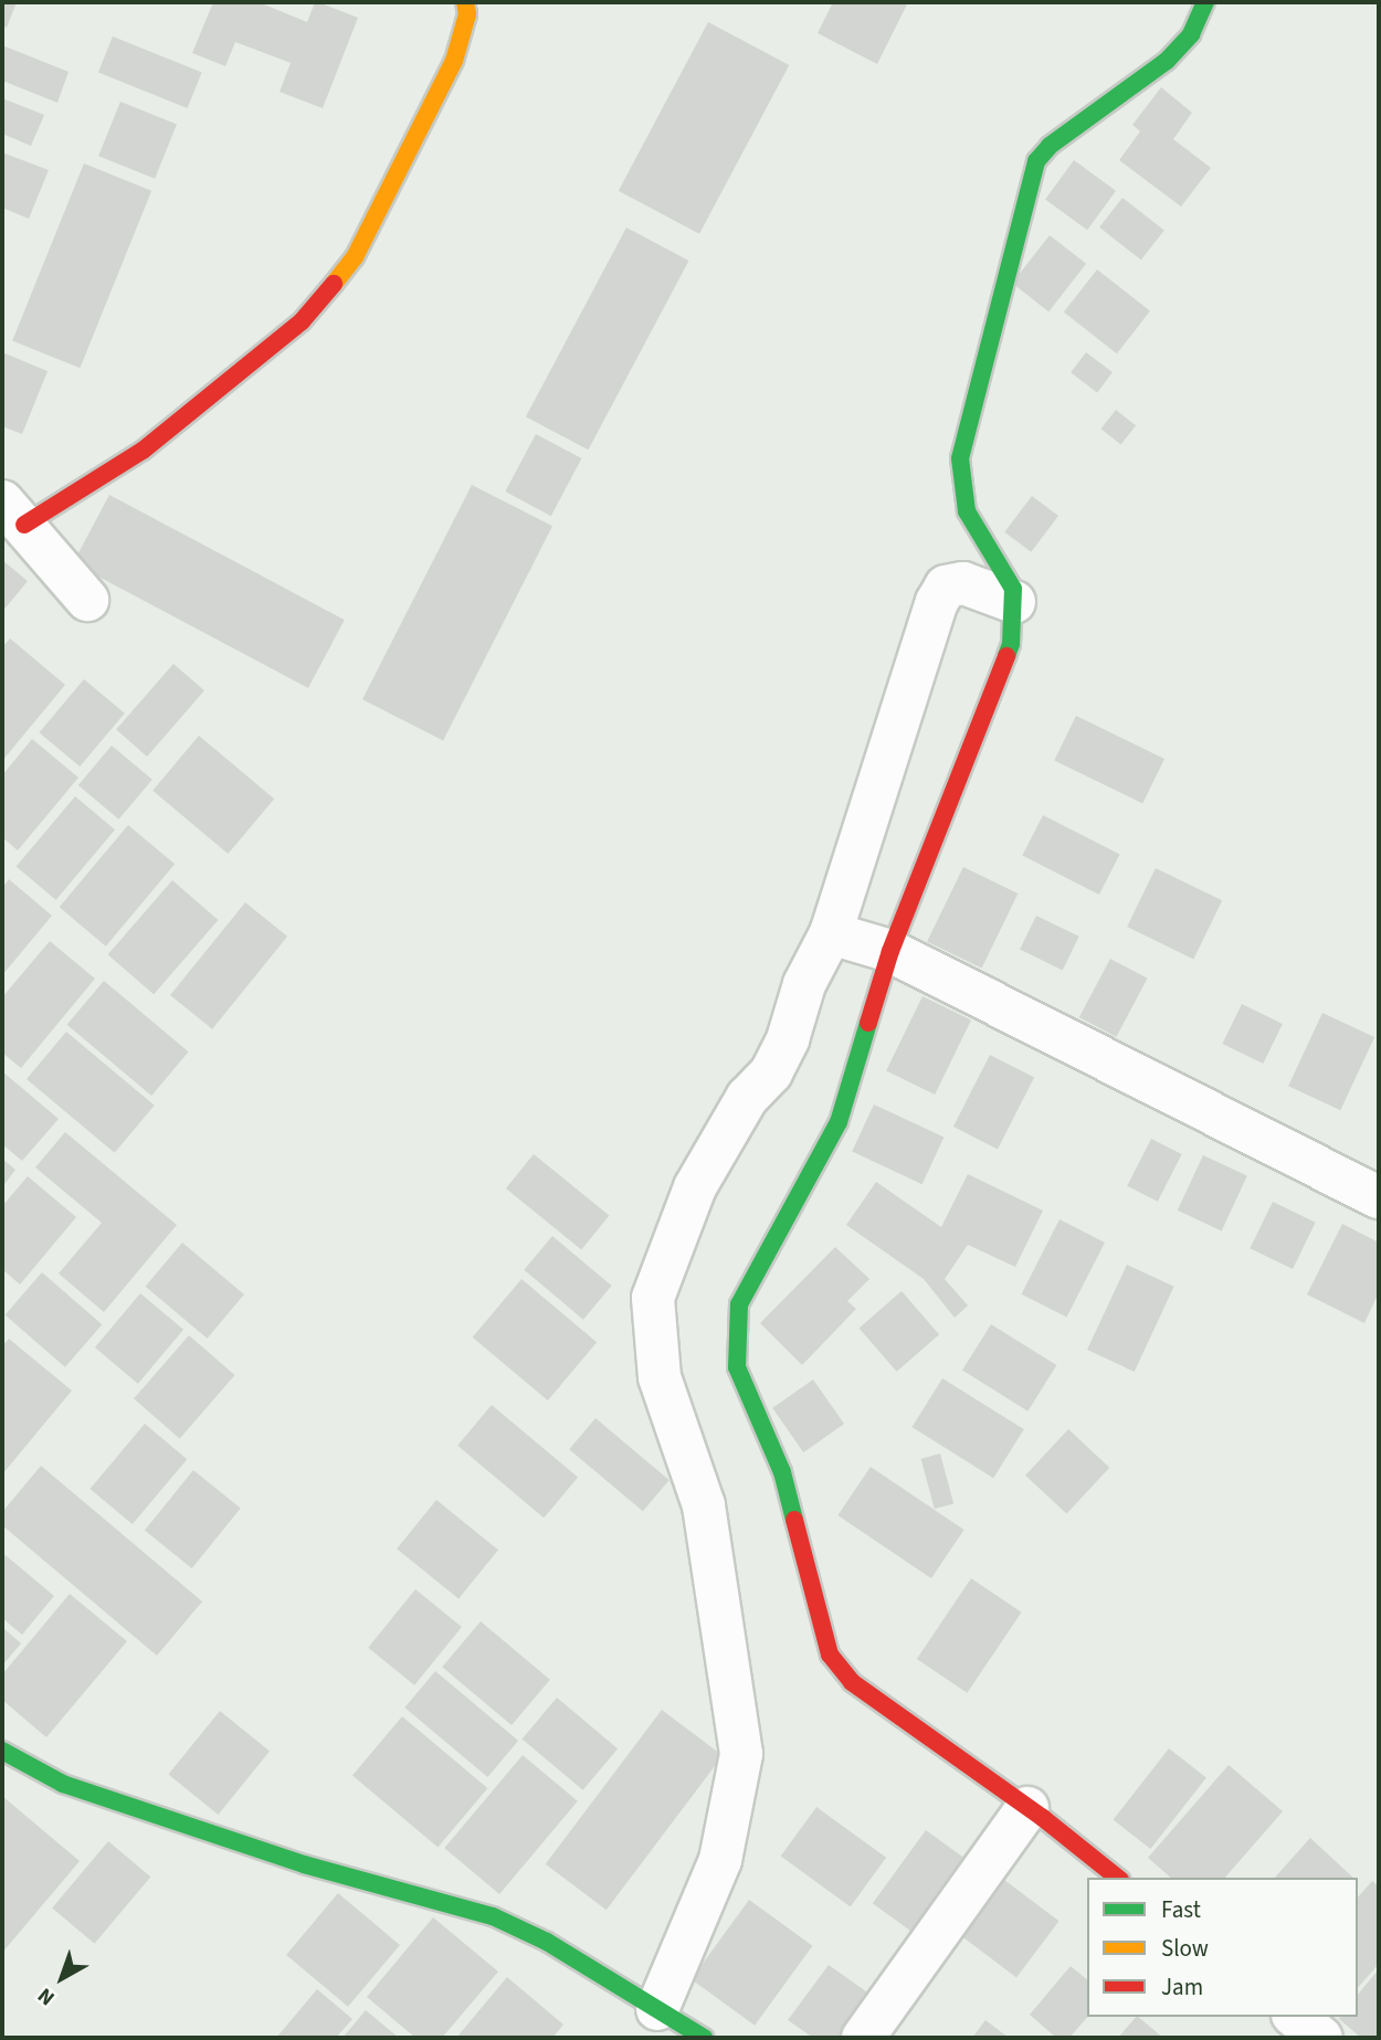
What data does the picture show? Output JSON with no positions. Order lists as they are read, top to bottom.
{
  "legend": ["Fast", "Slow", "Jam"],
  "north": "bottom left"
}
